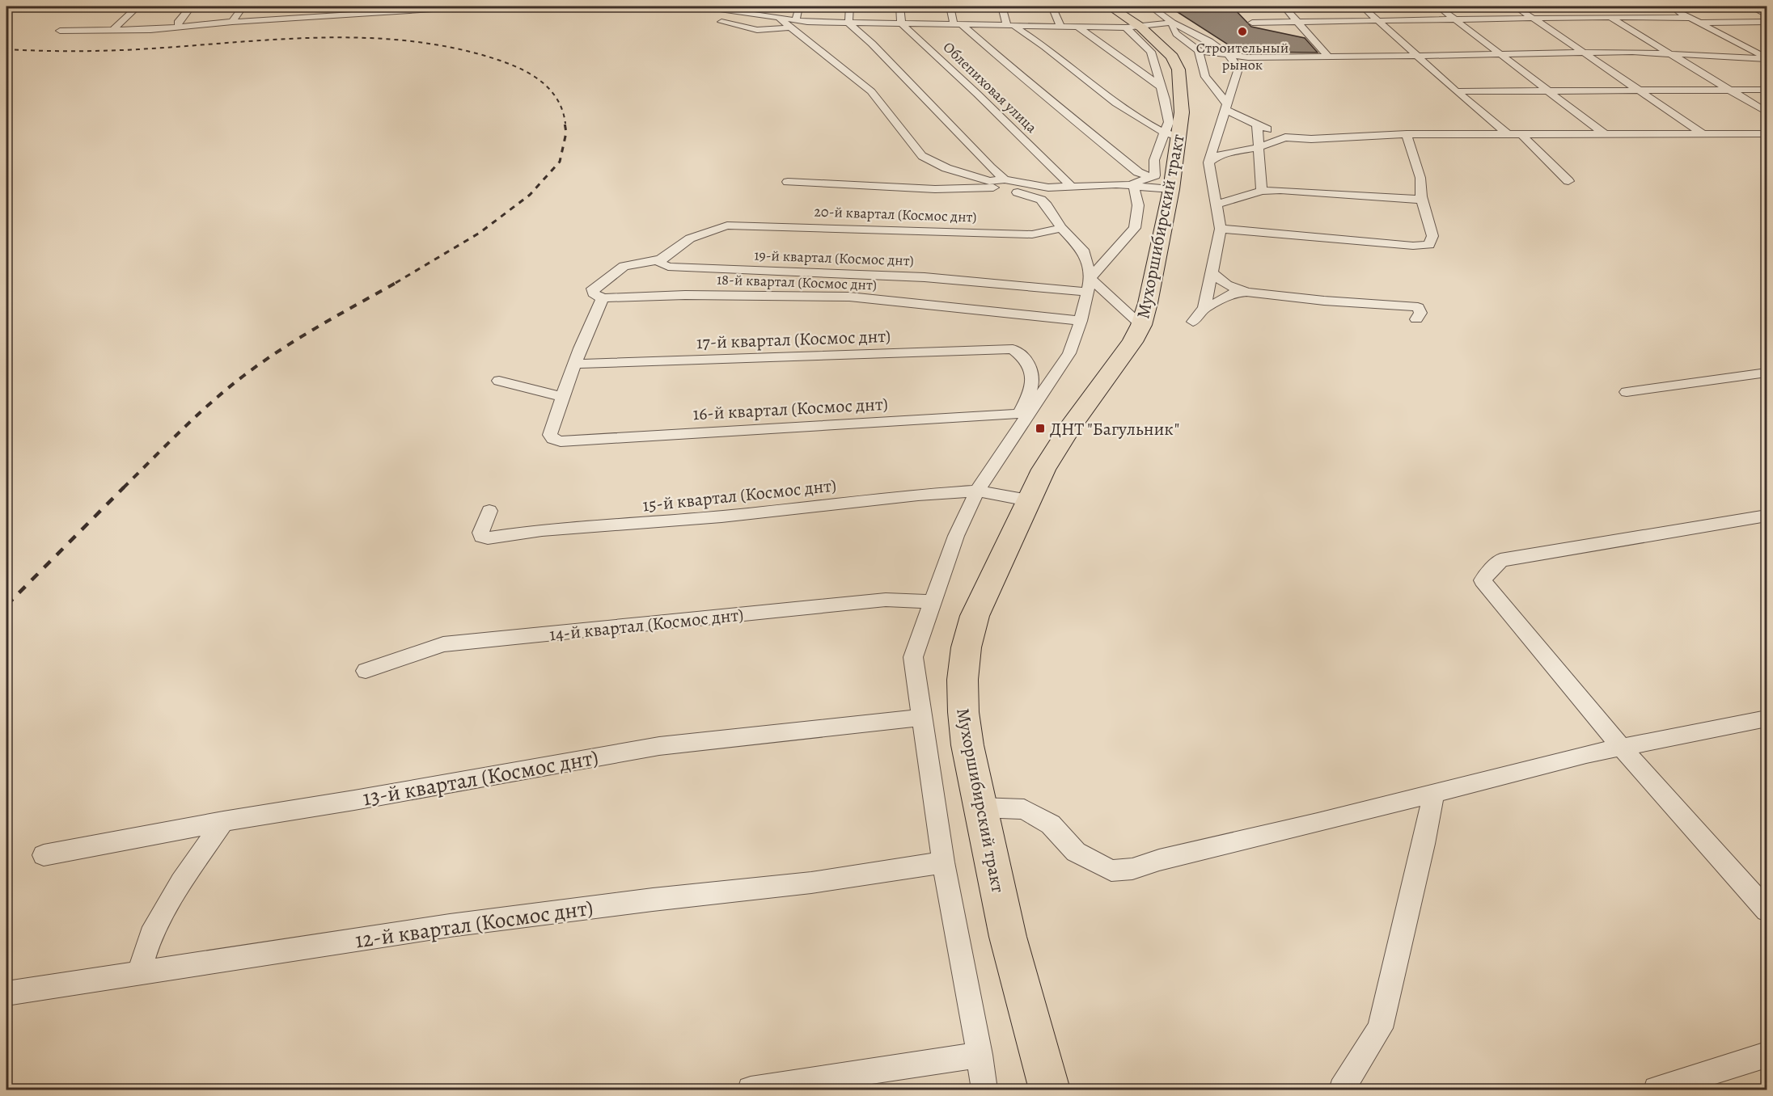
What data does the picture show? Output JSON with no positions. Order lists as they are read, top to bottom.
{
  "streets": {
    "main road": ["Мухоршибирский тракт"],
    "street": [
      "Облепиховая улица",
      "20-й квартал (Космос днт)",
      "19-й квартал (Космос днт)",
      "18-й квартал (Космос днт)",
      "17-й квартал (Космос днт)",
      "16-й квартал (Космос днт)",
      "15-й квартал (Космос днт)",
      "14-й квартал (Космос днт)",
      "13-й квартал (Космос днт)",
      "12-й квартал (Космос днт)"
    ]
  },
  "crossings": [
    ["20-й квартал (Космос днт)", "19-й квартал (Космос днт)"],
    ["Мухоршибирский тракт", "15-й квартал (Космос днт)"],
    ["17-й квартал (Космос днт)", "16-й квартал (Космос днт)"]
  ],
  "places": {
    "other": ["Строительный рынок"],
    "transit": ["ДНТ \"Багульник\""]
  }
}
